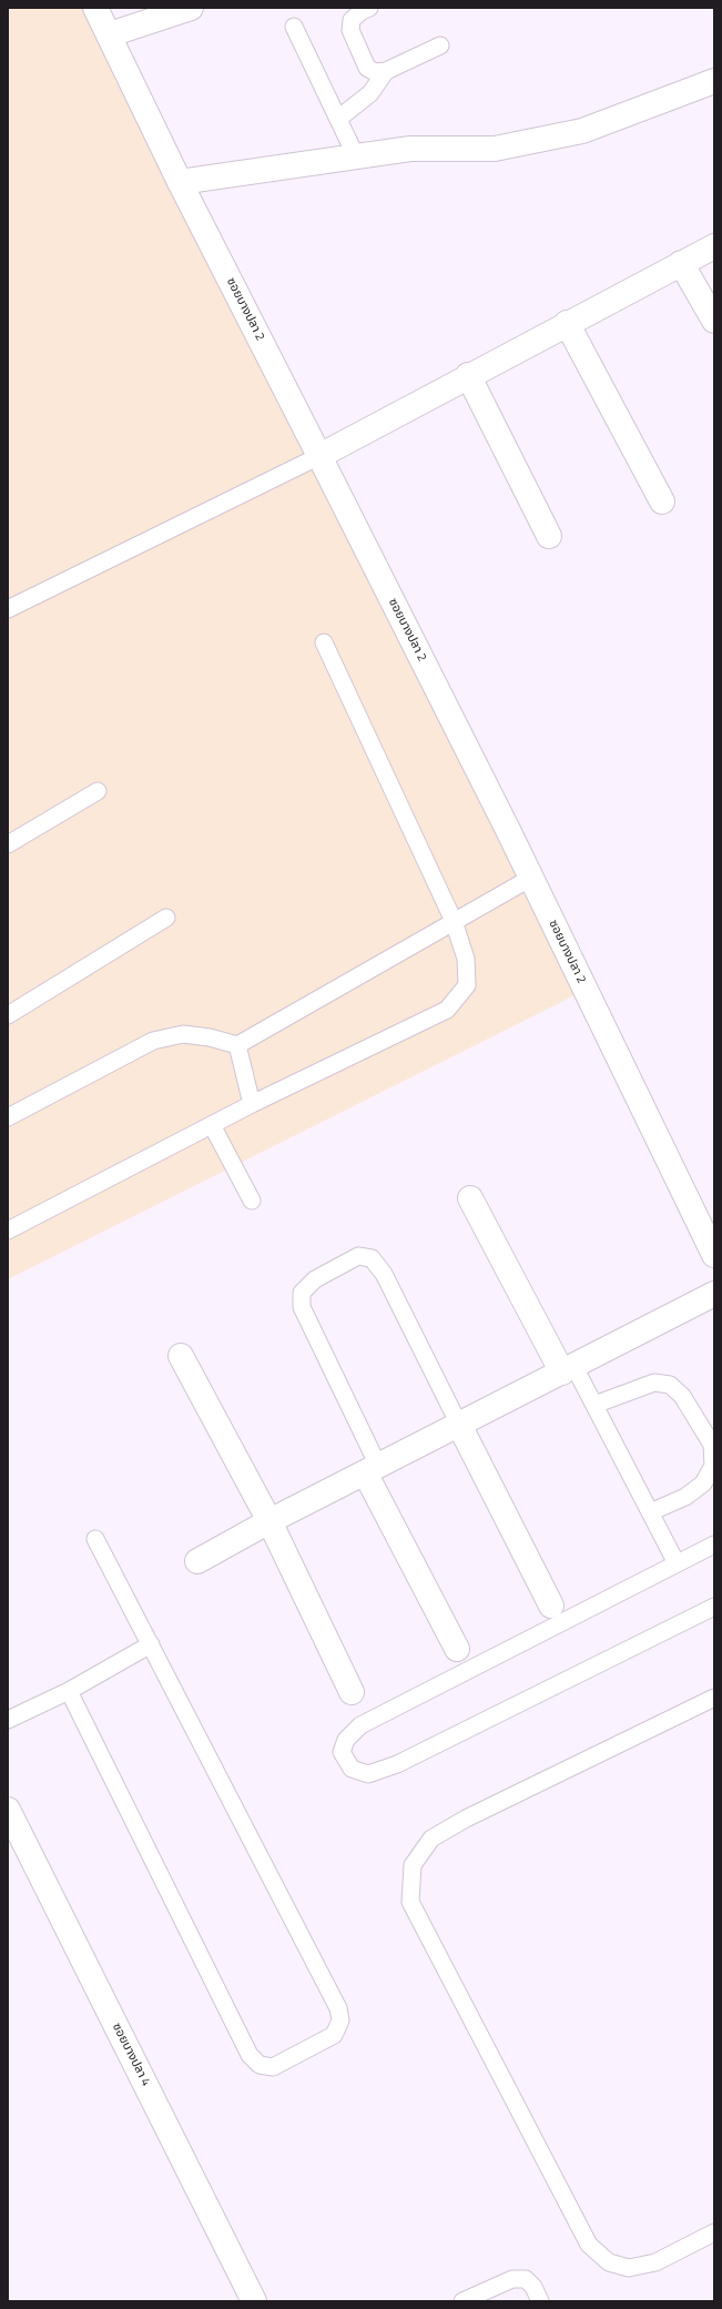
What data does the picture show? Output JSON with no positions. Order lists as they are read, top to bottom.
{
  "streets": {
    "street": ["ซอยบางปลา 2", "ซอยบางปลา 4"]
  }
}
